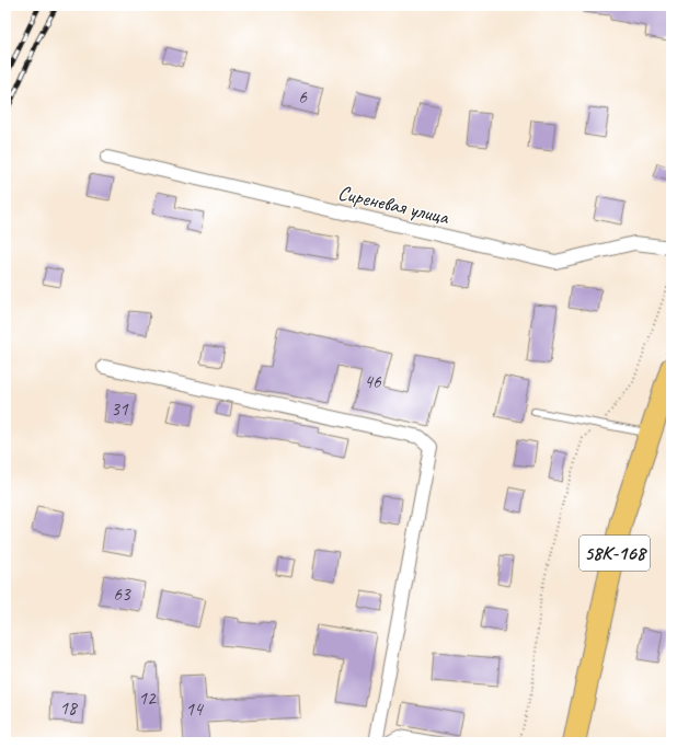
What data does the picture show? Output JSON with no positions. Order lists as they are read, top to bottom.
{
  "streets": {
    "main road": ["58К-168"],
    "street": ["Сиреневая улица"]
  },
  "house_numbers": [
    "6",
    "46",
    "31",
    "63",
    "12",
    "18",
    "14"
  ]
}
